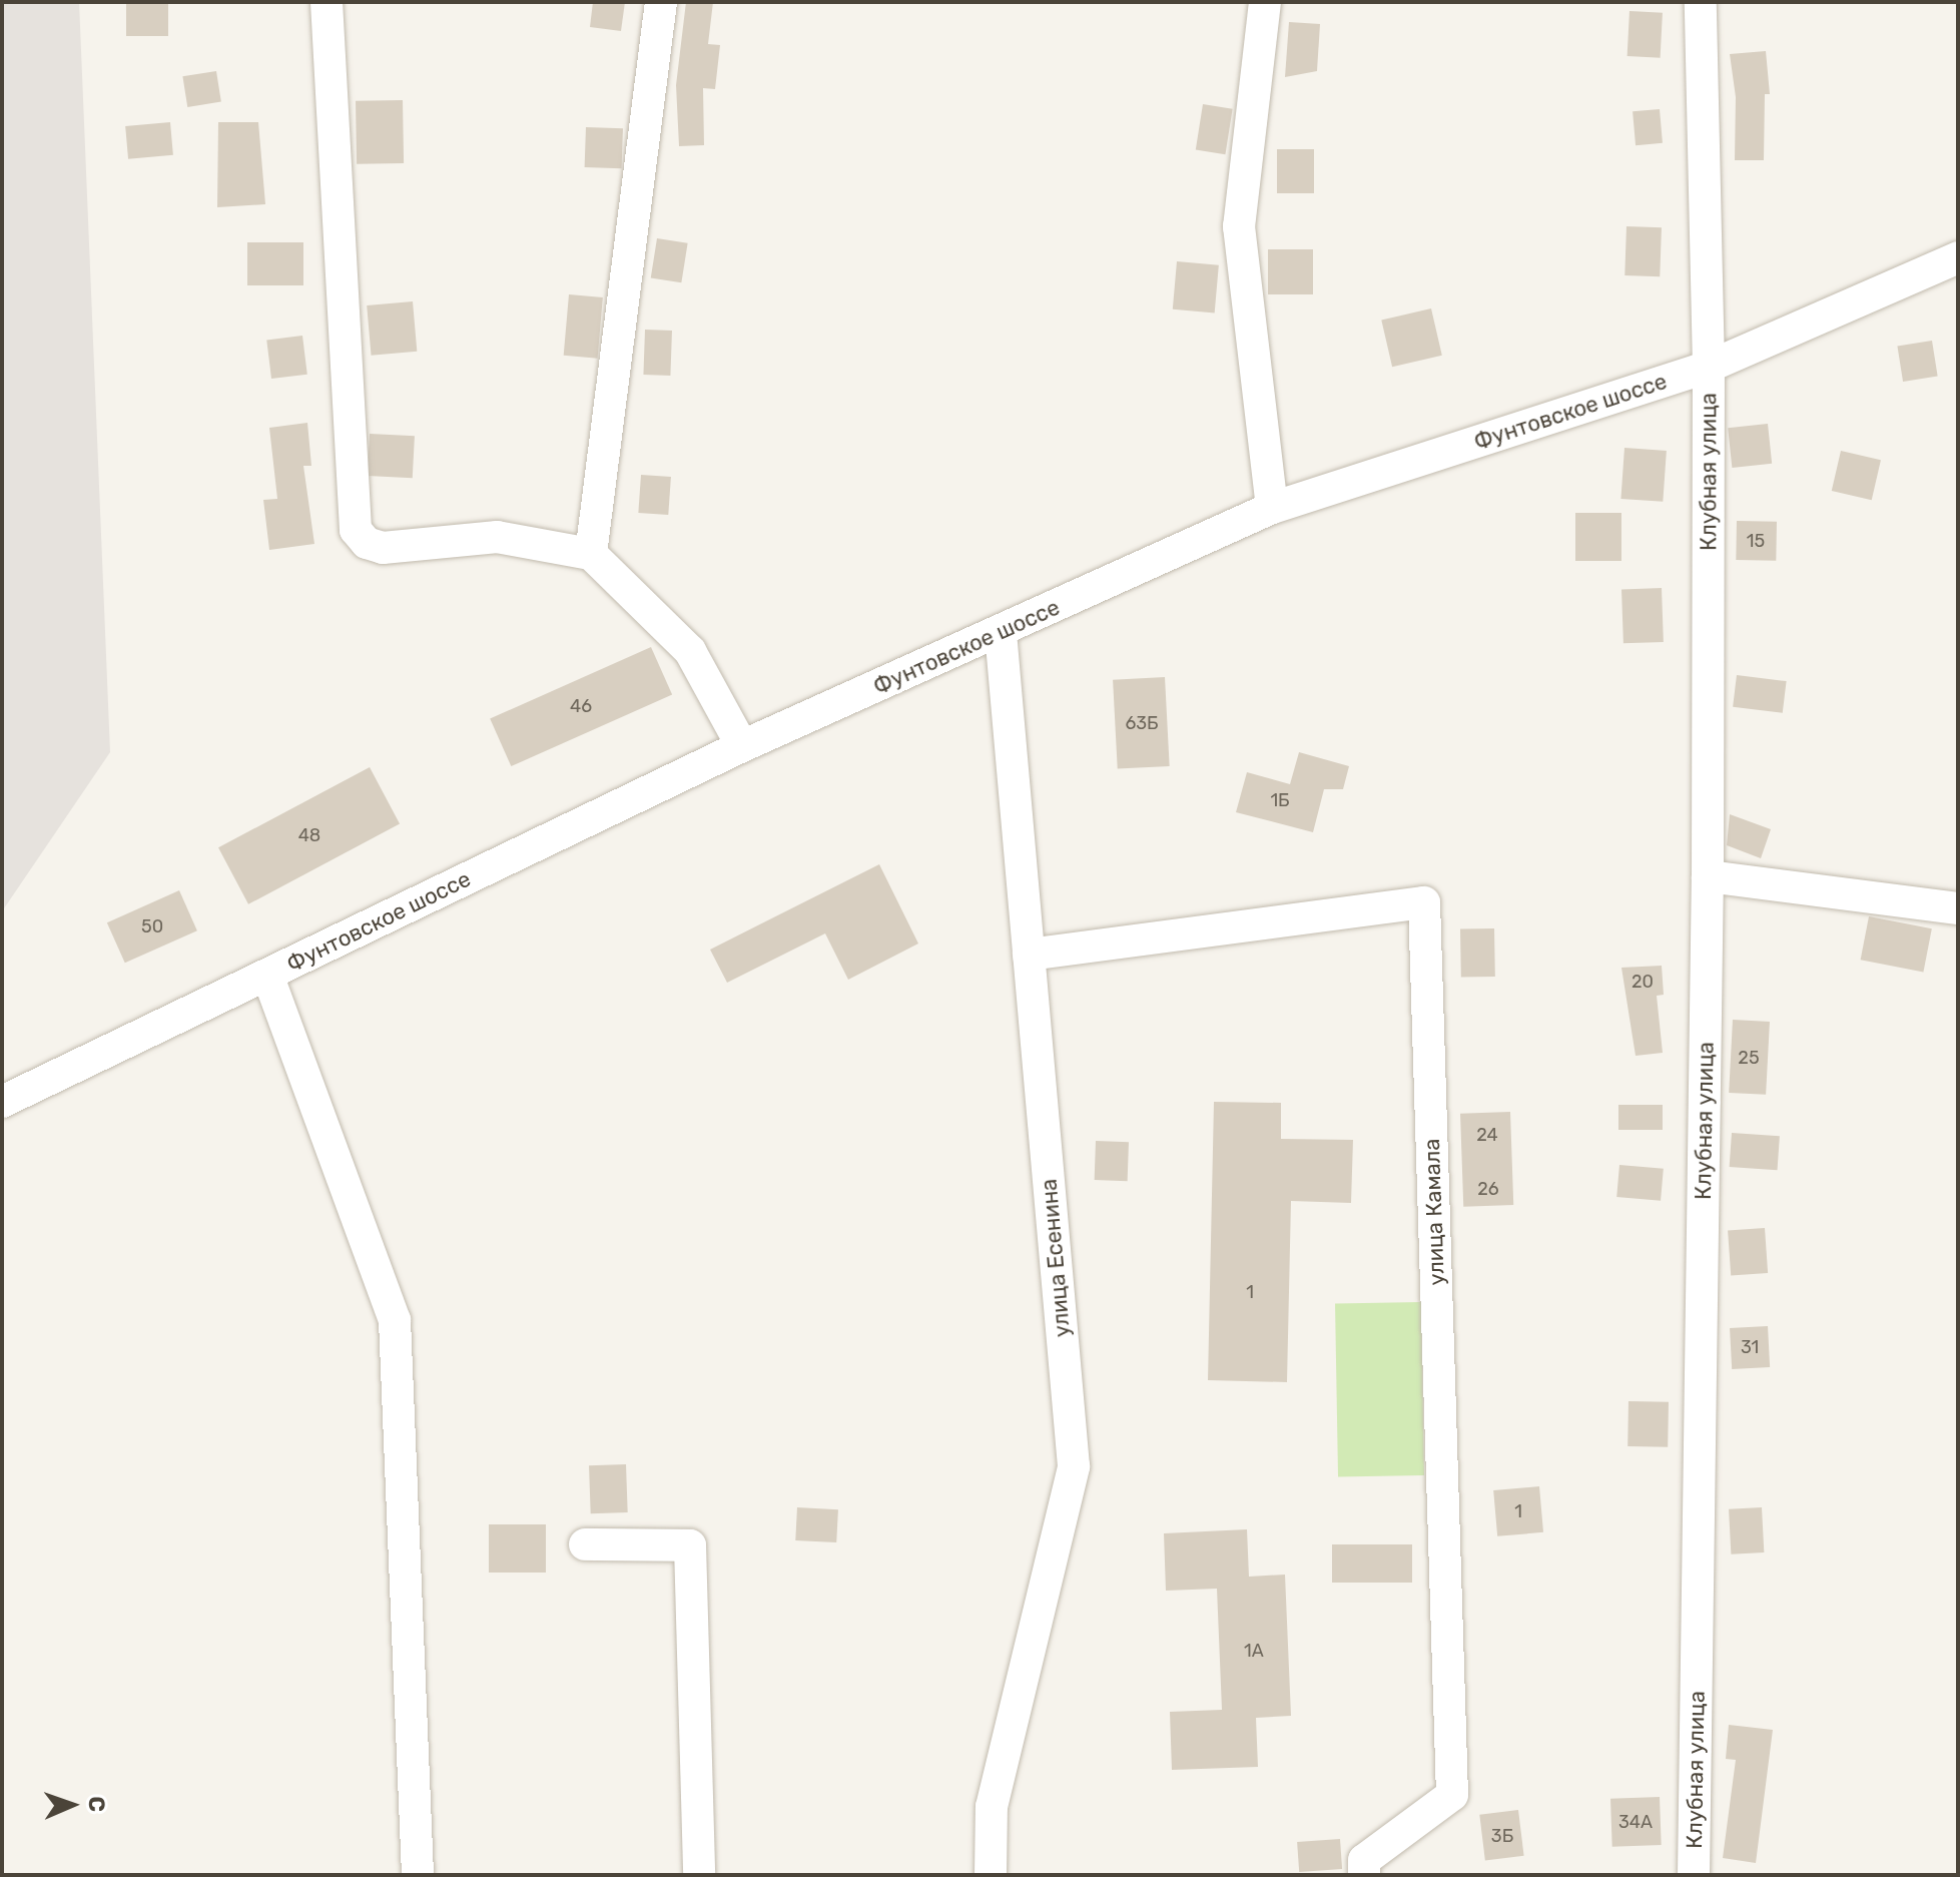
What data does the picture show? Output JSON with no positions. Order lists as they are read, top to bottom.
{
  "streets": {
    "street": [
      "Фунтовское шоссе",
      "Клубная улица",
      "улица Камала",
      "улица Есенина"
    ]
  },
  "crossings": [
    ["Фунтовское шоссе", "Клубная улица"],
    ["Фунтовское шоссе", "улица Есенина"],
    ["улица Камала", "улица Есенина"]
  ],
  "house_numbers": [
    "15",
    "46",
    "63Б",
    "1Б",
    "48",
    "50",
    "20",
    "25",
    "24",
    "26",
    "1",
    "31",
    "1",
    "1А",
    "34А",
    "3Б"
  ],
  "north": "right"
}
